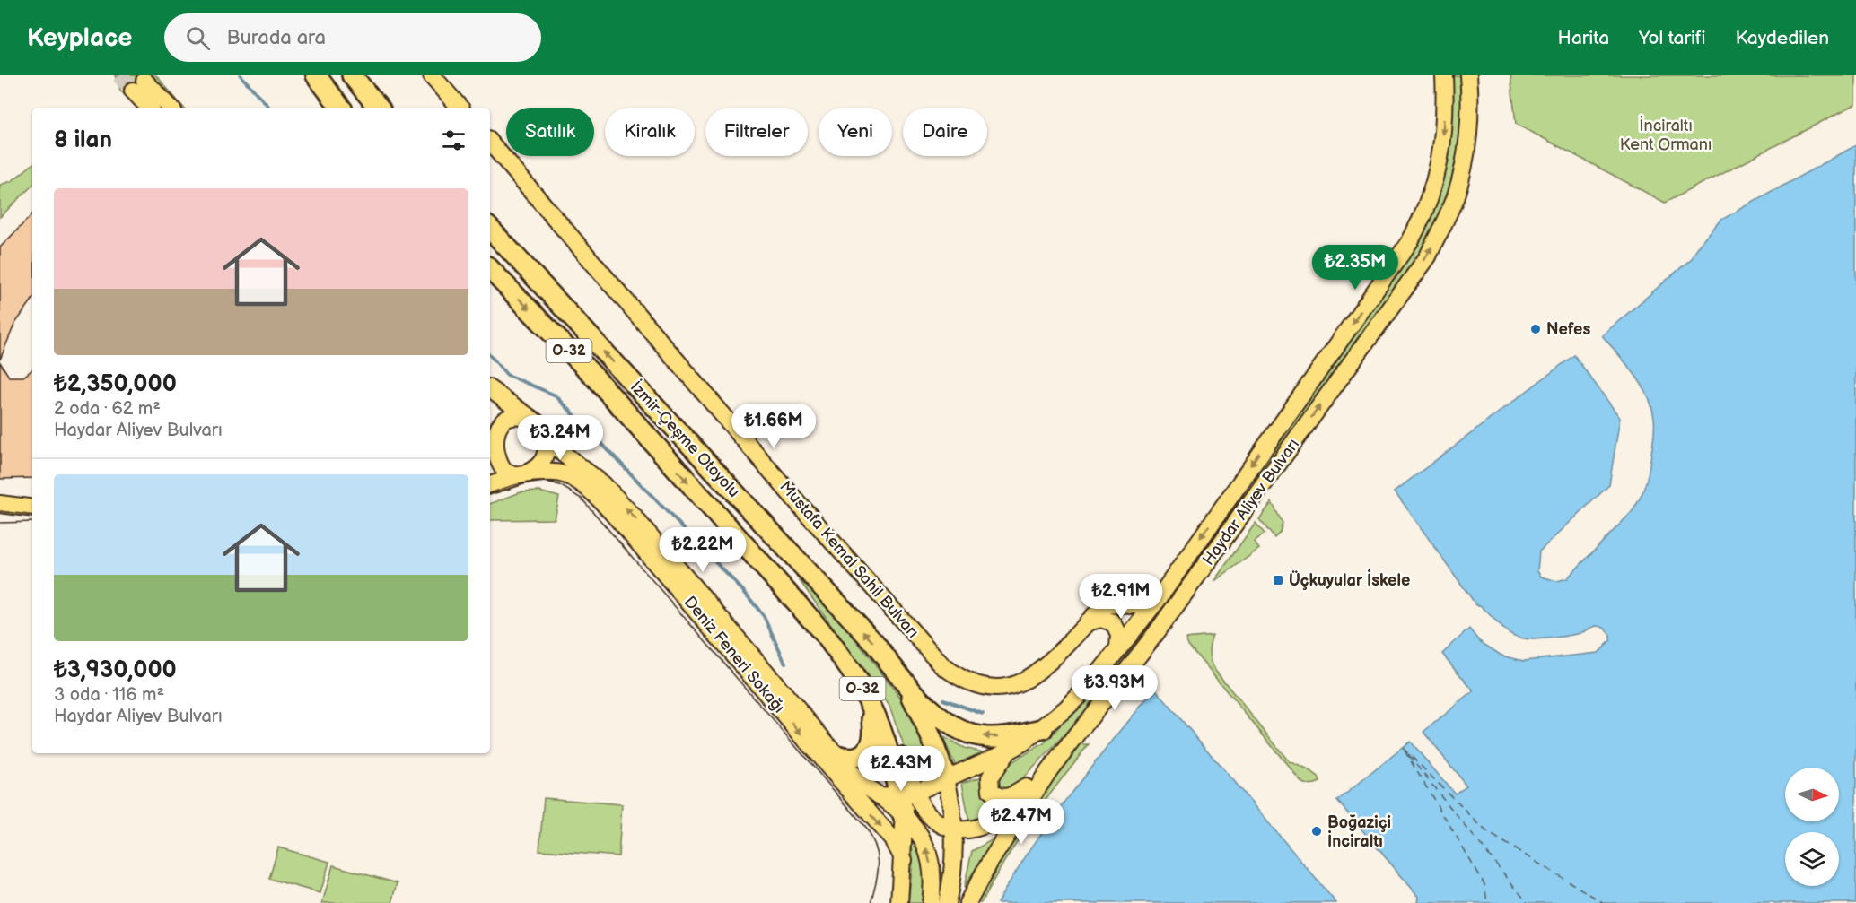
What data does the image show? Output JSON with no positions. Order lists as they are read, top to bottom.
{
  "streets": {
    "highway": ["O-32", "İzmir-Çeşme Otoyolu"],
    "main road": ["Haydar Aliyev Bulvarı", "Mustafa Kemal Sahil Bulvarı", "Deniz Feneri Sokağı"]
  },
  "crossings": [
    ["Haydar Aliyev Bulvarı", "Mustafa Kemal Sahil Bulvarı"]
  ],
  "parks": ["İnciraltı Kent Ormanı"],
  "places": {
    "other": ["Nefes", "Boğaziçi İnciraltı"],
    "transit": ["Üçkuyular İskele"]
  },
  "north": "right",
  "page": {
    "header": "Keyplace",
    "search": "Burada ara",
    "nav": ["Harita", "Yol tarifi", "Kaydedilen"],
    "chip": [
      "Satılık",
      "Kiralık",
      "Filtreler",
      "Yeni",
      "Daire"
    ],
    "heading": "8 ilan",
    "list": [
      {
        "name": "₺2,350,000",
        "note": "2 oda · 62 m² · Haydar Aliyev Bulvarı"
      },
      {
        "name": "₺3,930,000",
        "note": "3 oda · 116 m² · Haydar Aliyev Bulvarı"
      }
    ],
    "price": [
      "₺2.35M",
      "₺1.66M",
      "₺3.24M",
      "₺2.22M",
      "₺2.91M",
      "₺3.93M",
      "₺2.43M",
      "₺2.47M"
    ]
  }
}
